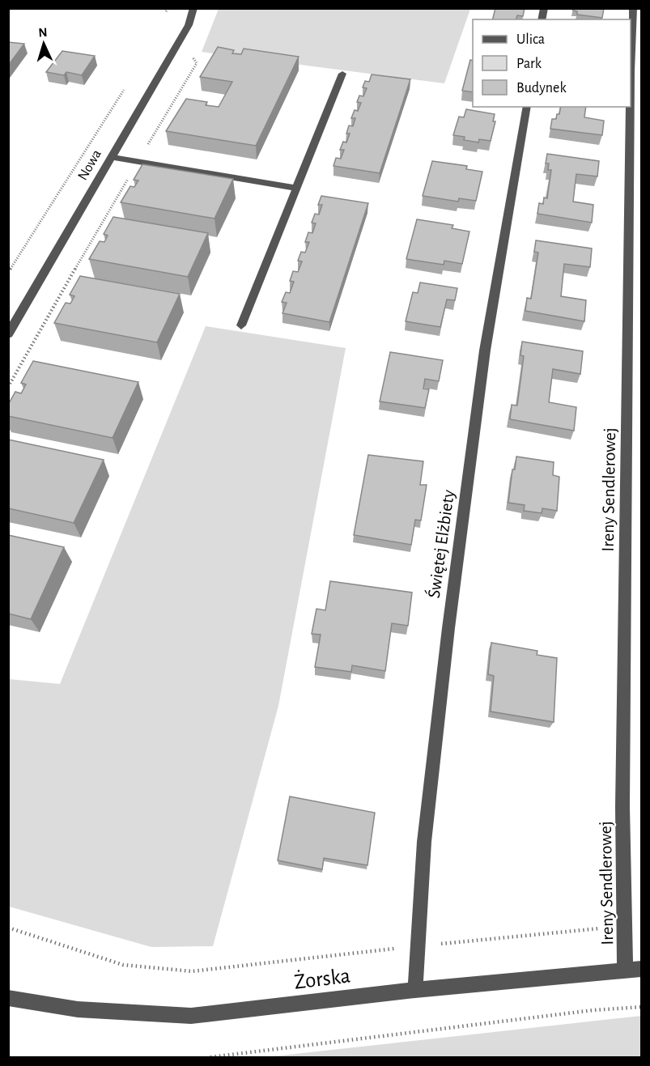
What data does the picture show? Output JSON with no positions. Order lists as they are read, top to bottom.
{
  "streets": {
    "street": [
      "Nowa",
      "Ireny Sendlerowej",
      "Świętej Elżbiety",
      "Żorska"
    ]
  },
  "crossings": [
    ["Ireny Sendlerowej", "Żorska"],
    ["Świętej Elżbiety", "Żorska"]
  ],
  "legend": ["Ulica", "Park", "Budynek"],
  "north": "top"
}
